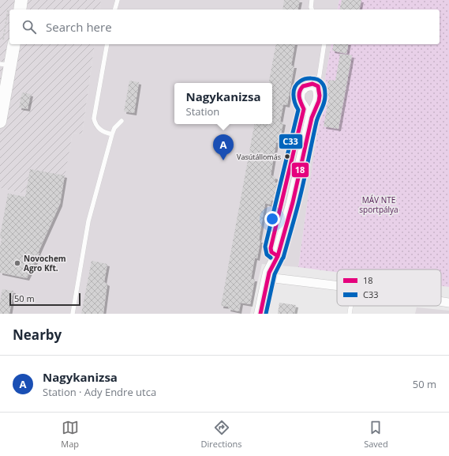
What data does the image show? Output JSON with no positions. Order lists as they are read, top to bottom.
{
  "parks": ["MÁV NTE sportpálya"],
  "places": ["Vasútállomás", "Novochem Agro Kft."],
  "lines": ["transit line C33", "transit line 18"],
  "legend": ["18", "C33"],
  "scale_bar": "50 m",
  "page": {
    "search": "Search here",
    "popup": ["Nagykanizsa", "Station"],
    "pins": "A",
    "scale": "50 m",
    "heading": "Nearby",
    "list": [
      {
        "mark": "A",
        "name": "Nagykanizsa",
        "note": "Station · Ady Endre utca",
        "value": "50 m"
      }
    ],
    "nav": ["Map", "Directions", "Saved"]
  }
}
